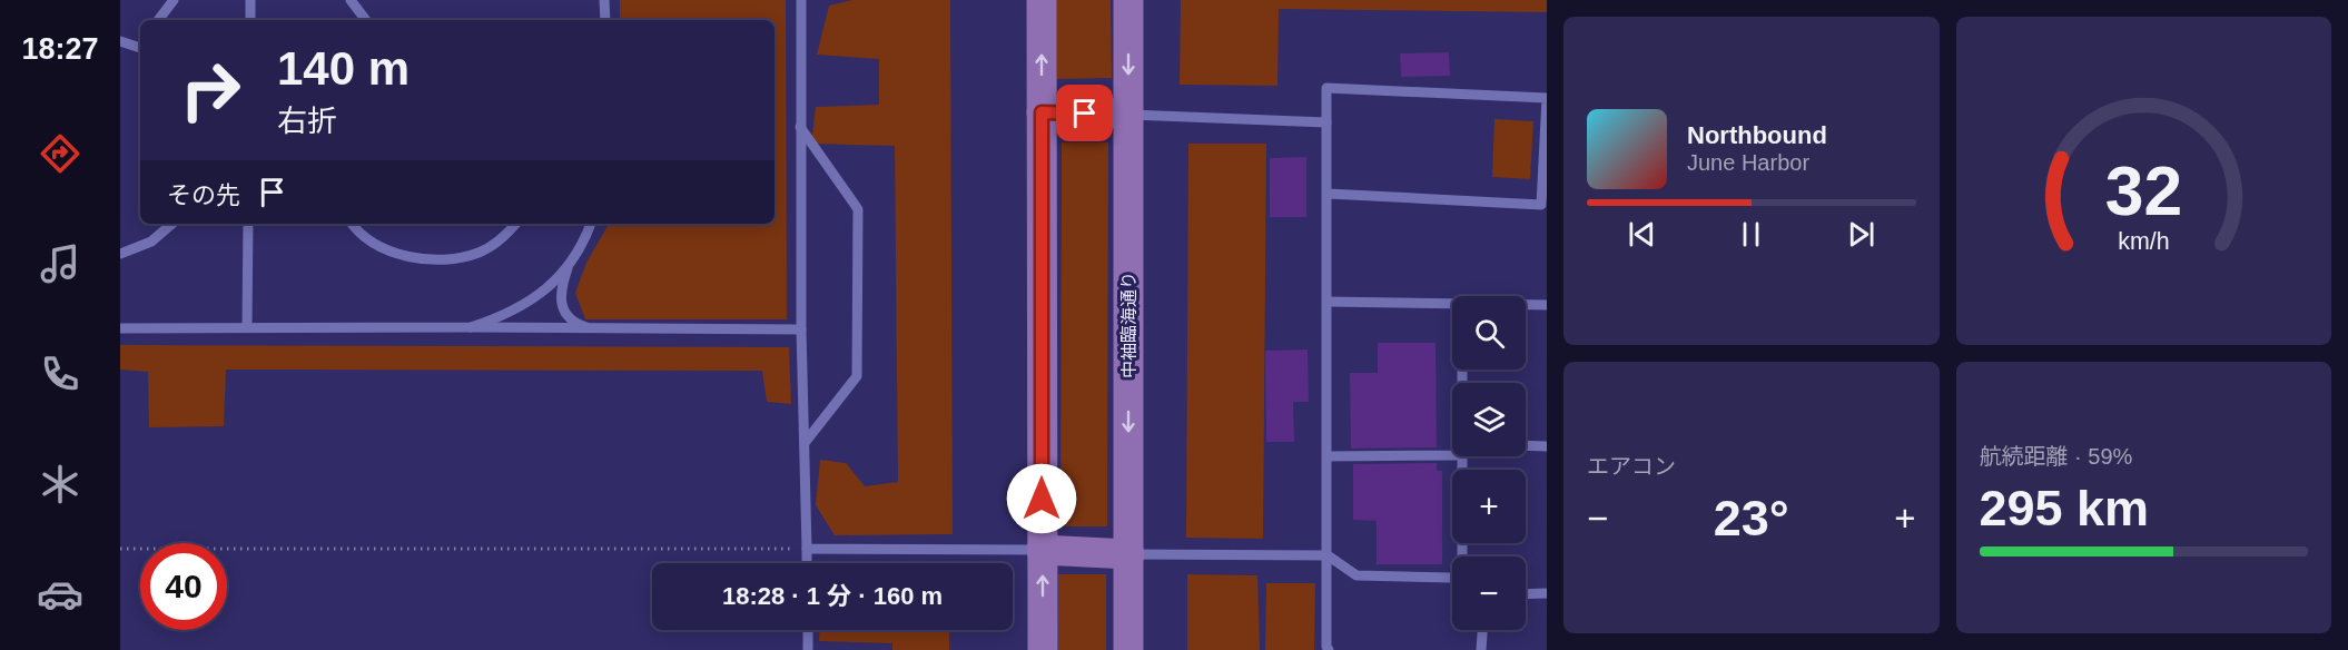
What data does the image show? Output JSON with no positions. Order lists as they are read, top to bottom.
{
  "streets": {
    "street": ["中袖臨海通り"]
  },
  "page": {
    "tabs": "18:27",
    "turn": ["140 m", "右折"],
    "song": ["Northbound", "June Harbor"],
    "then": "その先",
    "map_buttons": ["+", "−"],
    "tile": [
      "エアコン",
      ["航続距離 · 59%", "295 km"]
    ],
    "heat": ["−", "23°", "+"],
    "limit": "40",
    "trip": "18:28 · 1 分 · 160 m",
    "gauge": ["32", "km/h"]
  }
}
